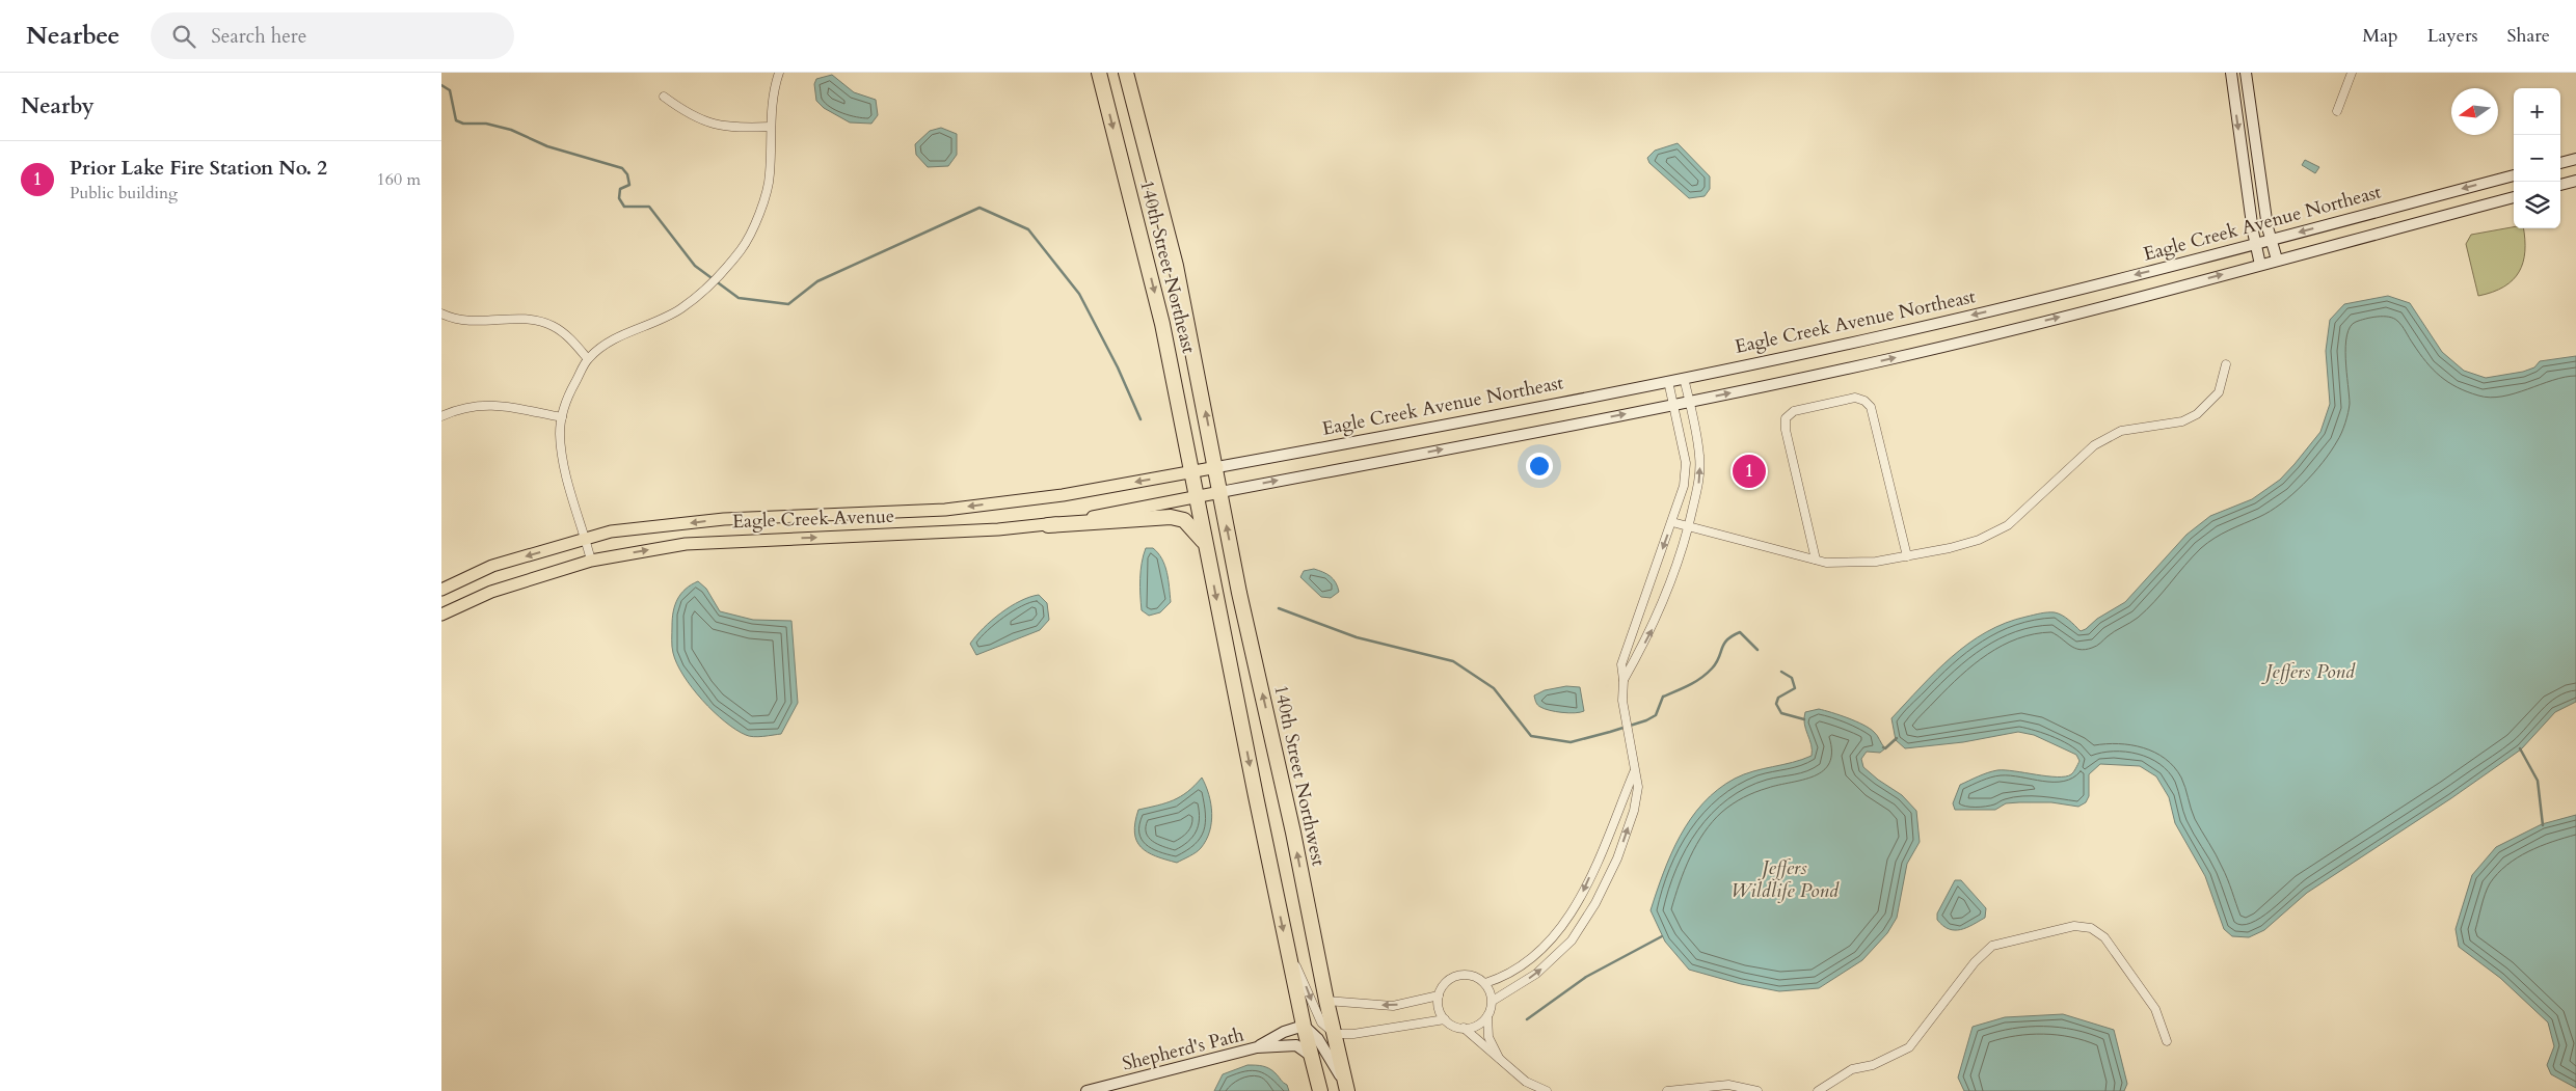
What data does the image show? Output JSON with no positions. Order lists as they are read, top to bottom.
{
  "streets": {
    "highway": ["140th Street Northeast", "140th Street Northwest"],
    "main road": ["Eagle Creek Avenue Northeast", "Eagle Creek Avenue", "Shepherd's Path"]
  },
  "crossings": [
    ["Eagle Creek Avenue Northeast", "140th Street Northeast"],
    ["Eagle Creek Avenue Northeast", "Eagle Creek Avenue"],
    ["Eagle Creek Avenue Northeast", "140th Street Northwest"],
    ["140th Street Northeast", "Eagle Creek Avenue"],
    ["140th Street Northeast", "140th Street Northwest"]
  ],
  "water": ["Jeffers Pond", "Jeffers Wildlife Pond"],
  "north": "left",
  "page": {
    "header": "Nearbee",
    "search": "Search here",
    "nav": ["Map", "Layers", "Share"],
    "heading": "Nearby",
    "map_buttons": ["+", "−"],
    "list": [
      {
        "mark": "1",
        "name": "Prior Lake Fire Station No. 2",
        "note": "Public building",
        "value": "160 m"
      }
    ],
    "pins": "1"
  }
}
